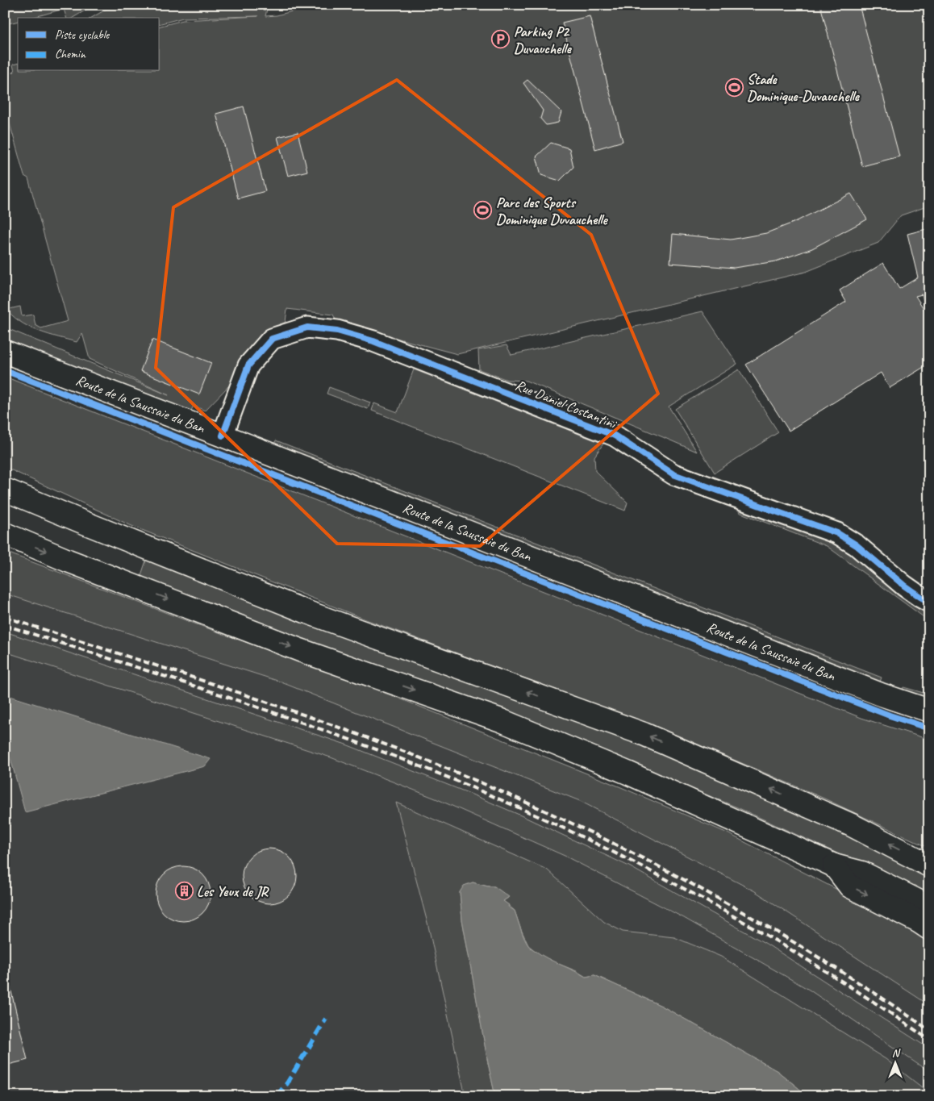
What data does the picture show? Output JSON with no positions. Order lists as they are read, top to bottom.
{
  "streets": {
    "main road": ["Route de la Saussaie du Ban"],
    "street": ["Rue Daniel Costantini"]
  },
  "crossings": [
    ["Route de la Saussaie du Ban", "Rue Daniel Costantini"]
  ],
  "places": {
    "parking": ["Parking P2 Duvauchelle"],
    "sports": ["Stade Dominique-Duvauchelle", "Parc des Sports Dominique Duvauchelle"],
    "building": ["Les Yeux de JR"]
  },
  "legend": ["Piste cyclable", "Chemin"],
  "north": "top"
}
